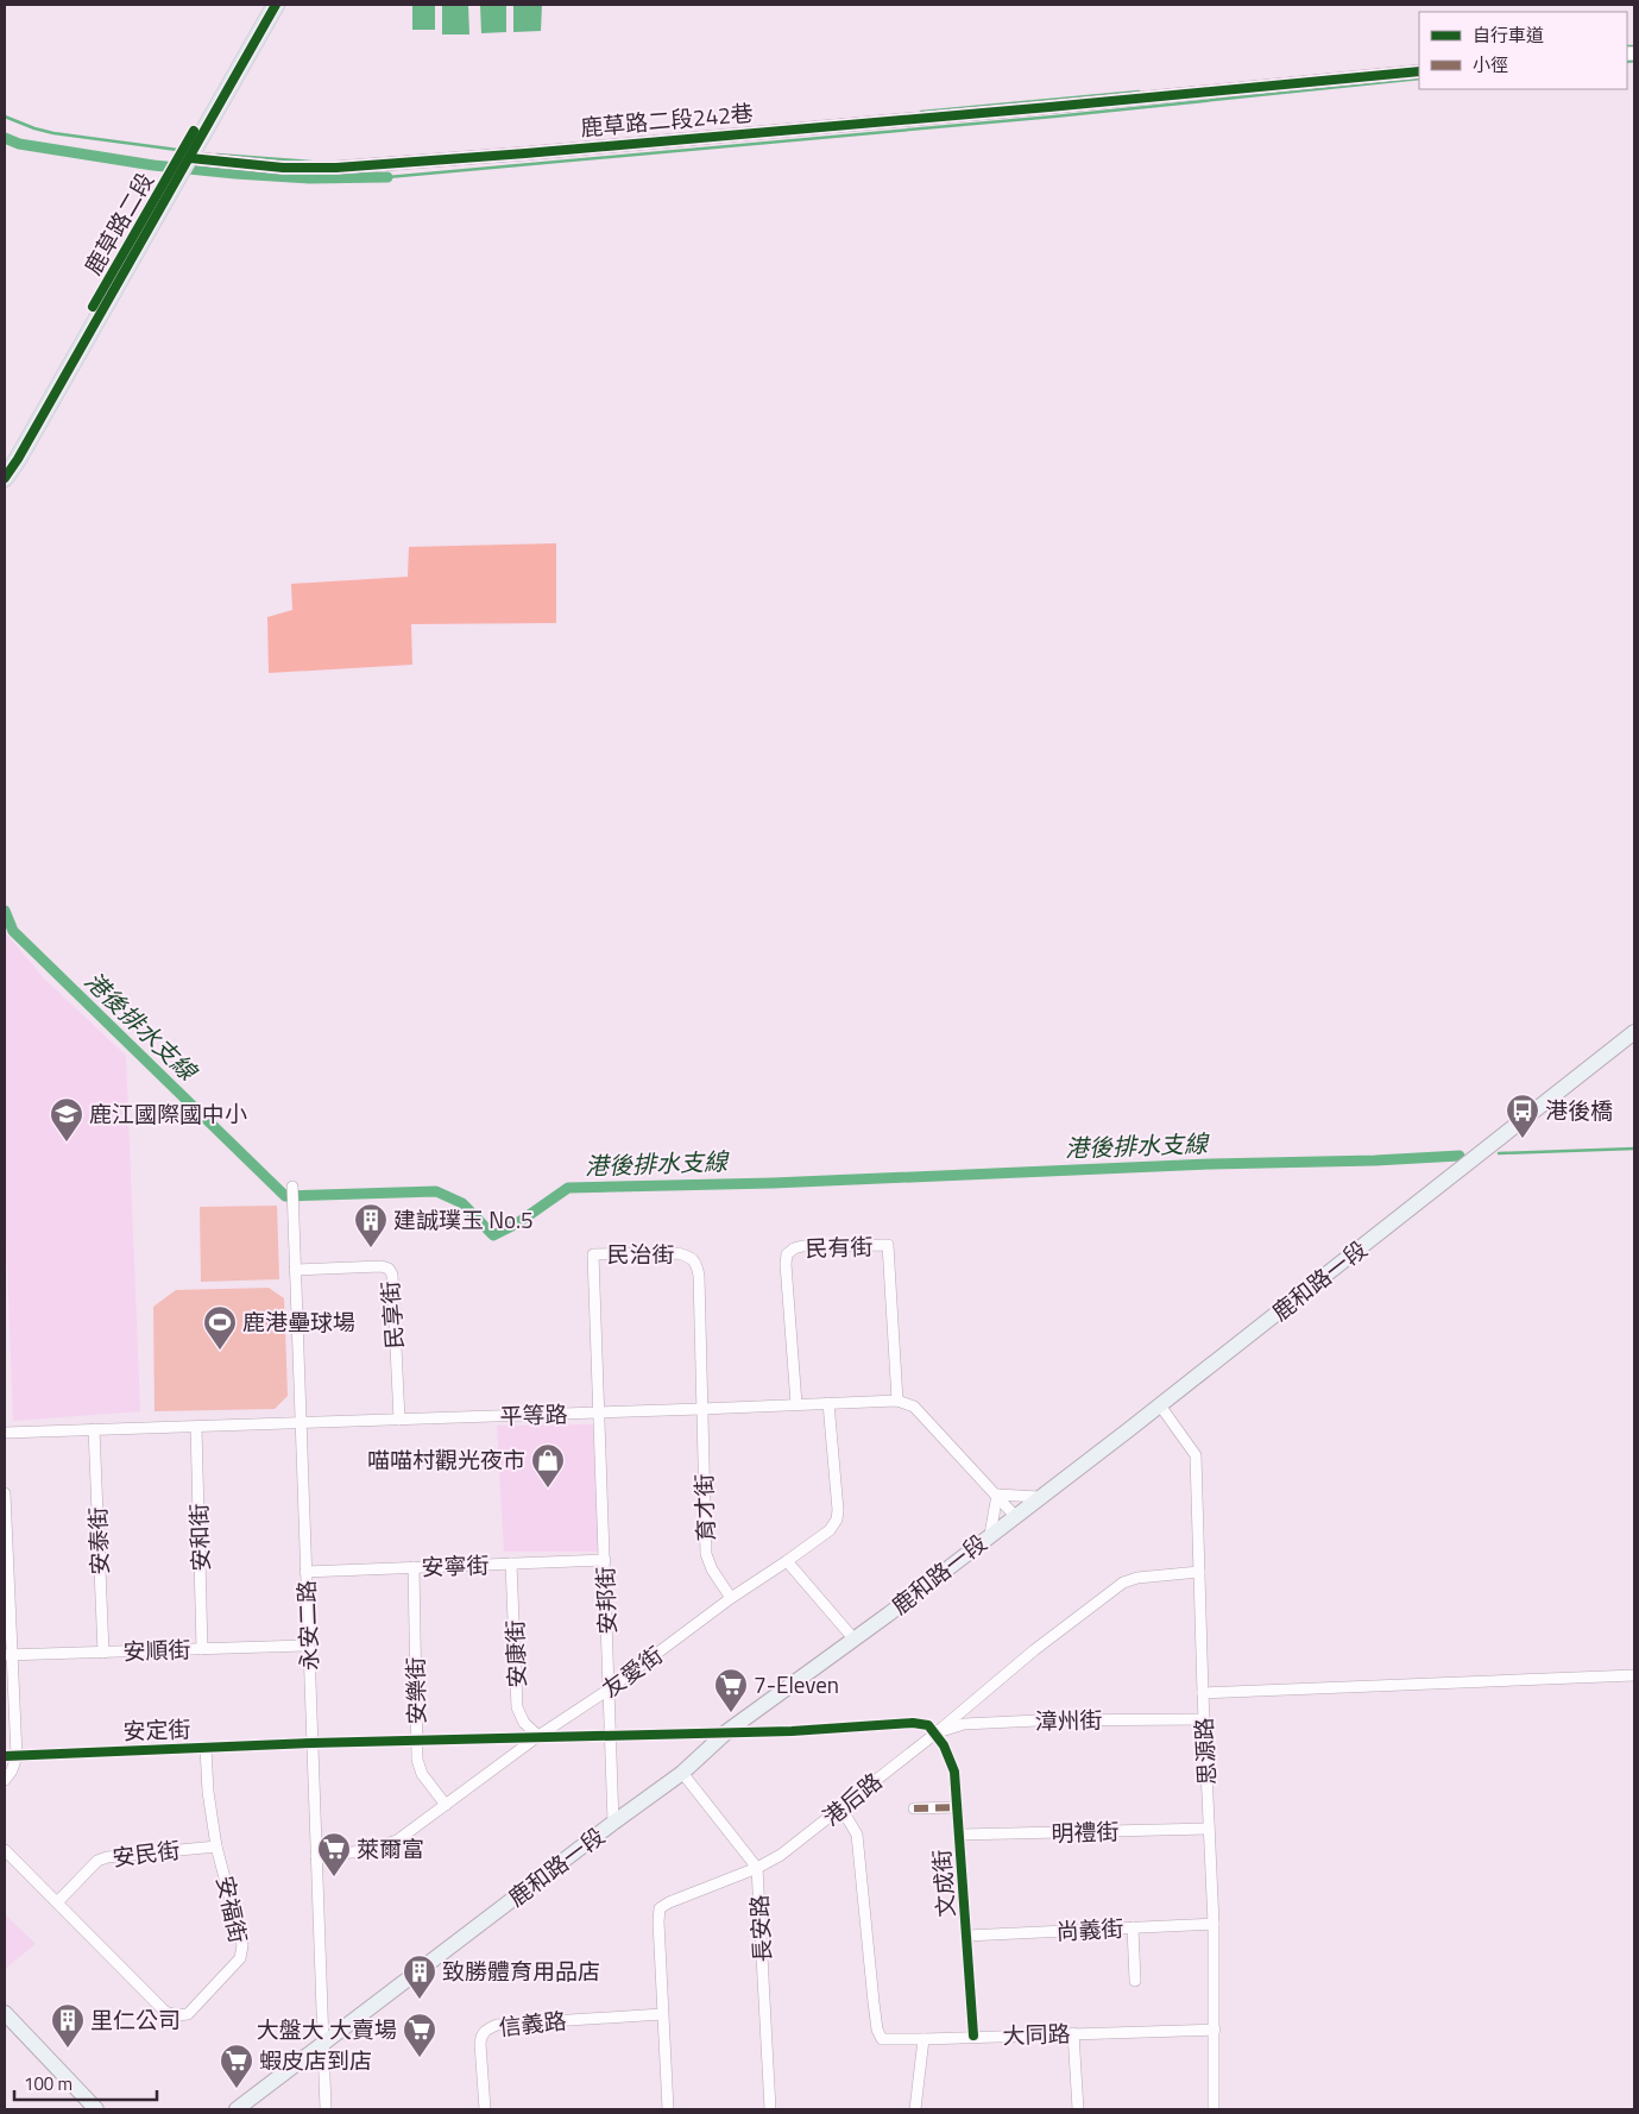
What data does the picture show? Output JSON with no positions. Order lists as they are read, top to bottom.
{
  "streets": {
    "main road": ["鹿草路二段", "鹿和路一段"],
    "street": [
      "鹿草路二段242巷",
      "民有街",
      "民治街",
      "民享街",
      "平等路",
      "育才街",
      "安和街",
      "安泰街",
      "安寧街",
      "安邦街",
      "永安二路",
      "安順街",
      "安康街",
      "友愛街",
      "安樂街",
      "漳州街",
      "安定街",
      "思源路",
      "港后路",
      "明禮街",
      "安民街",
      "文成街",
      "安福街",
      "長安路",
      "尚義街",
      "信義路",
      "大同路"
    ]
  },
  "crossings": [
    ["鹿草路二段242巷", "鹿草路二段"],
    ["民有街", "平等路"],
    ["民治街", "平等路"],
    ["民治街", "育才街"],
    ["民治街", "安邦街"],
    ["鹿和路一段", "安邦街"],
    ["鹿和路一段", "永安二路"],
    ["鹿和路一段", "安定街"],
    ["鹿和路一段", "思源路"],
    ["鹿和路一段", "長安路"],
    ["民享街", "平等路"],
    ["民享街", "永安二路"],
    ["平等路", "育才街"],
    ["平等路", "安和街"],
    ["平等路", "安泰街"],
    ["平等路", "安邦街"],
    ["平等路", "永安二路"],
    ["平等路", "友愛街"],
    ["育才街", "友愛街"],
    ["安和街", "安順街"],
    ["安泰街", "安順街"],
    ["安寧街", "安邦街"],
    ["安寧街", "永安二路"],
    ["安寧街", "安康街"],
    ["安寧街", "安樂街"],
    ["安邦街", "友愛街"],
    ["安邦街", "安定街"],
    ["永安二路", "安順街"],
    ["永安二路", "友愛街"],
    ["永安二路", "安定街"],
    ["安康街", "友愛街"],
    ["安康街", "安定街"],
    ["友愛街", "安樂街"],
    ["友愛街", "安定街"],
    ["安樂街", "安定街"],
    ["漳州街", "安定街"],
    ["漳州街", "思源路"],
    ["漳州街", "港后路"],
    ["漳州街", "文成街"],
    ["安定街", "港后路"],
    ["安定街", "文成街"],
    ["安定街", "安福街"],
    ["思源路", "港后路"],
    ["思源路", "明禮街"],
    ["思源路", "尚義街"],
    ["思源路", "大同路"],
    ["港后路", "文成街"],
    ["港后路", "長安路"],
    ["港后路", "信義路"],
    ["港后路", "大同路"],
    ["明禮街", "文成街"],
    ["安民街", "安福街"],
    ["文成街", "尚義街"],
    ["文成街", "大同路"]
  ],
  "water": ["港後排水支線"],
  "places": {
    "bus stop": ["港後橋"],
    "school or university": ["鹿江國際國中小"],
    "building": ["建誠璞玉 No.5", "致勝體育用品店", "里仁公司"],
    "sports": ["鹿港壘球場"],
    "shop": ["喵喵村觀光夜市"],
    "supermarket": [
      "7-Eleven",
      "萊爾富",
      "大盤大 大賣場",
      "蝦皮店到店"
    ]
  },
  "legend": ["自行車道", "小徑"],
  "scale_bar": "100 m"
}
